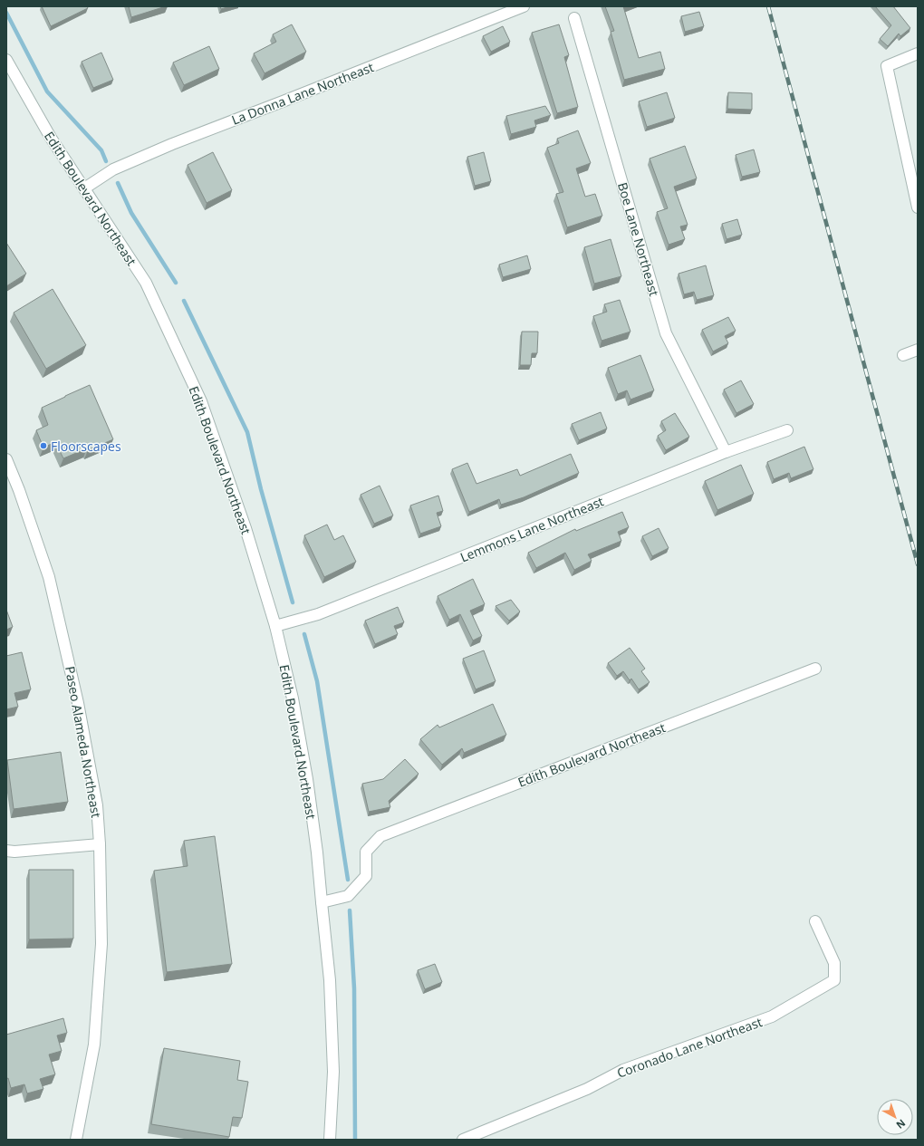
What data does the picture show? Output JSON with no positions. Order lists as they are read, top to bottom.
{
  "streets": {
    "street": [
      "La Donna Lane Northeast",
      "Edith Boulevard Northeast",
      "Boe Lane Northeast",
      "Lemmons Lane Northeast",
      "Paseo Alameda Northeast",
      "Coronado Lane Northeast"
    ]
  },
  "crossings": [
    ["La Donna Lane Northeast", "Edith Boulevard Northeast"],
    ["Edith Boulevard Northeast", "Lemmons Lane Northeast"],
    ["Boe Lane Northeast", "Lemmons Lane Northeast"]
  ],
  "places": ["Floorscapes"],
  "north": "bottom right"
}
